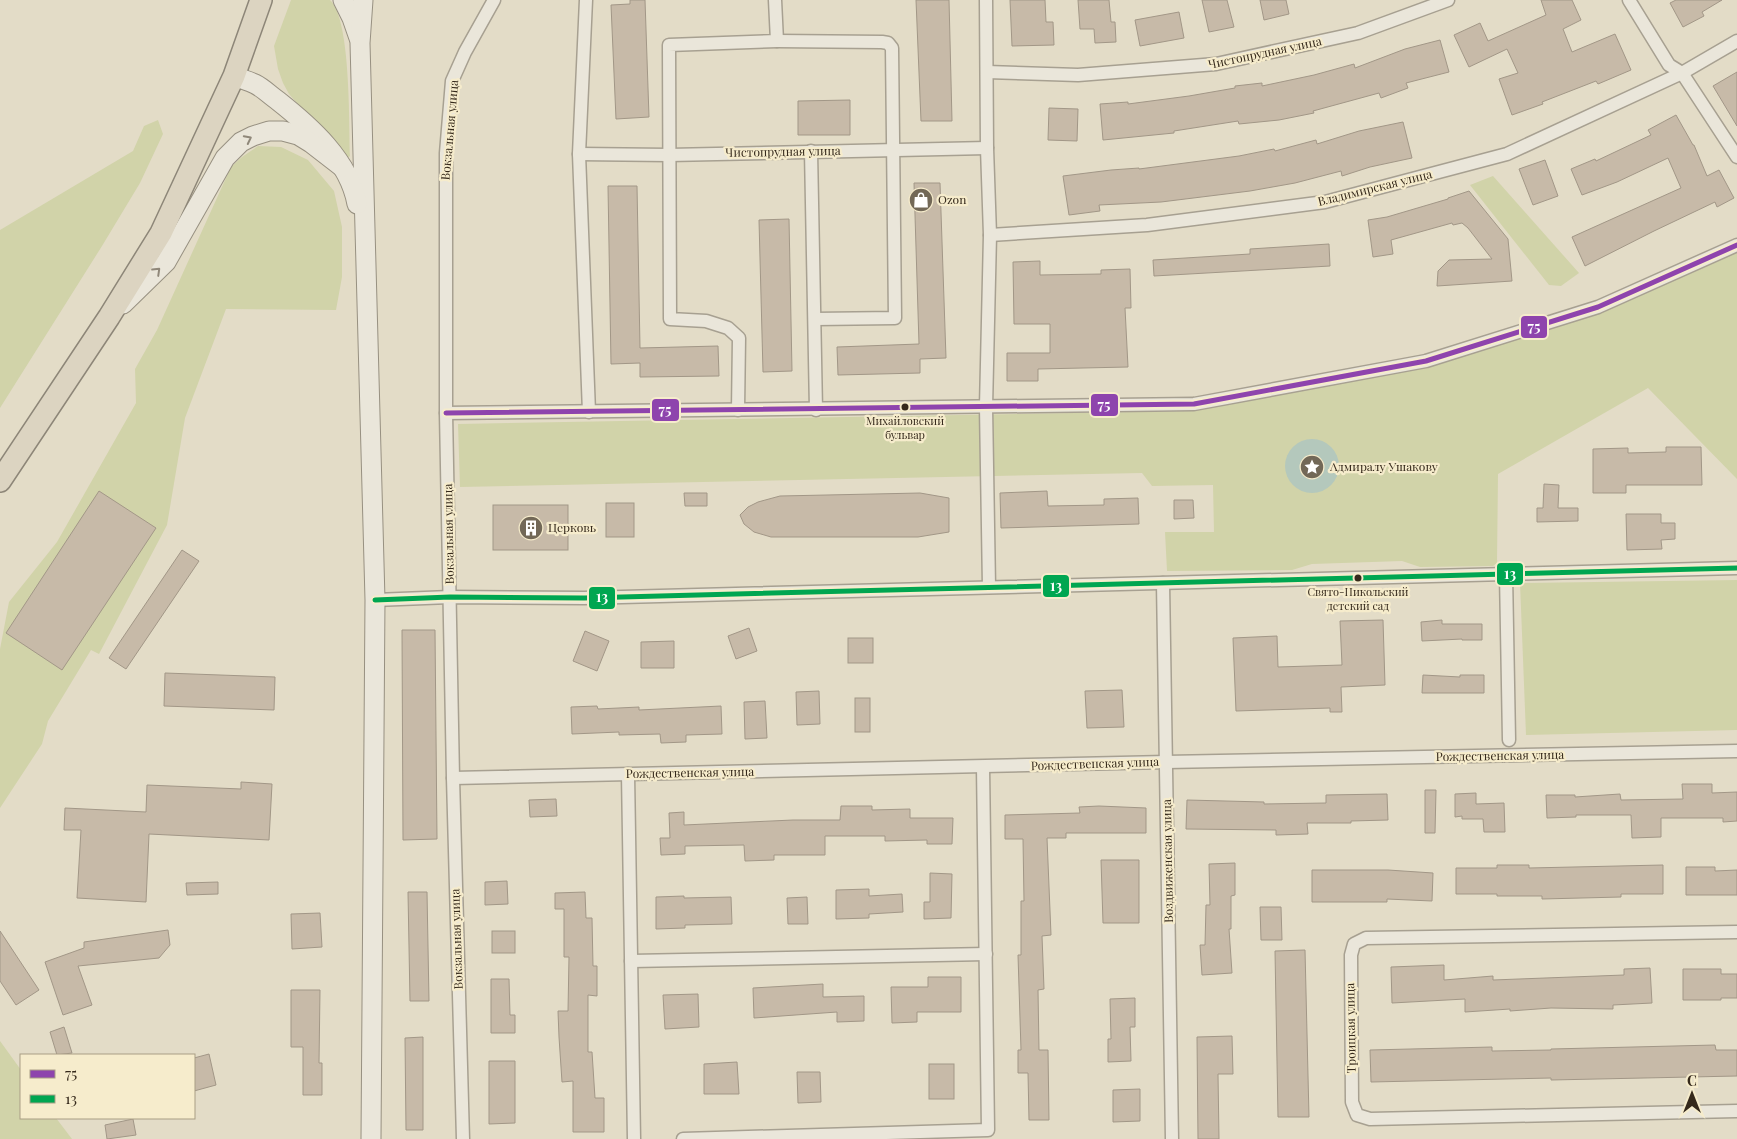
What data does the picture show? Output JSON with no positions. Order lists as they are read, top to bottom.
{
  "streets": {
    "street": [
      "Чистопрудная улица",
      "Вокзальная улица",
      "Владимирская улица",
      "Рождественская улица",
      "Воздвиженская улица",
      "Троицкая улица"
    ]
  },
  "crossings": [
    ["Вокзальная улица", "Рождественская улица"],
    ["Рождественская улица", "Воздвиженская улица"]
  ],
  "places": {
    "shop": ["Ozon"],
    "other": ["Михайловский бульвар", "Свято-Никольский детский сад"],
    "place": ["Адмиралу Ушакову"],
    "building": ["Церковь"]
  },
  "lines": ["transit line 75", "transit line 13"],
  "legend": ["75", "13"],
  "north": "top"
}
